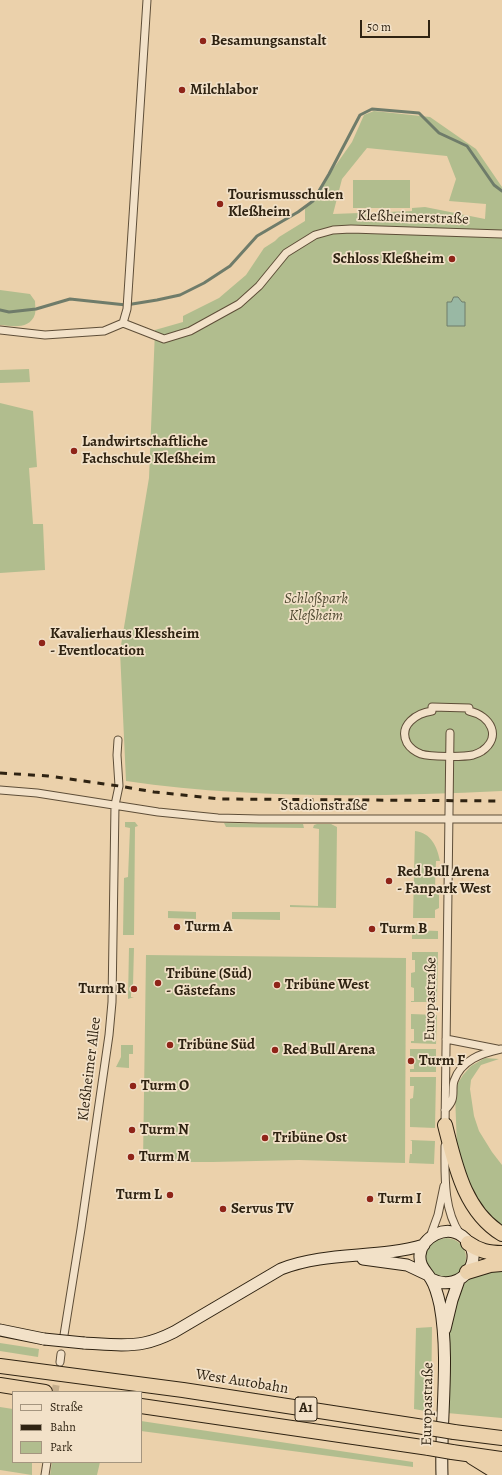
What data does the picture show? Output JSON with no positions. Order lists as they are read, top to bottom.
{
  "streets": {
    "highway": ["West Autobahn", "A1"],
    "street": [
      "Kleßheimerstraße",
      "Stadionstraße",
      "Europastraße",
      "Kleßheimer Allee"
    ]
  },
  "crossings": [
    ["Stadionstraße", "Europastraße"],
    ["Stadionstraße", "Kleßheimer Allee"]
  ],
  "parks": ["Schloßpark Kleßheim"],
  "places": [
    "Besamungsanstalt",
    "Milchlabor",
    "Tourismusschulen Kleßheim",
    "Schloss Kleßheim",
    "Landwirtschaftliche Fachschule Kleßheim",
    "Kavalierhaus Klessheim - Eventlocation",
    "Red Bull Arena - Fanpark West",
    "Turm A",
    "Turm B",
    "Tribüne (Süd) - Gästefans",
    "Tribüne West",
    "Turm R",
    "Tribüne Süd",
    "Red Bull Arena",
    "Turm F",
    "Turm O",
    "Turm N",
    "Tribüne Ost",
    "Turm M",
    "Turm L",
    "Turm I",
    "Servus TV"
  ],
  "legend": ["Straße", "Bahn", "Park"],
  "scale_bar": "50 m"
}
